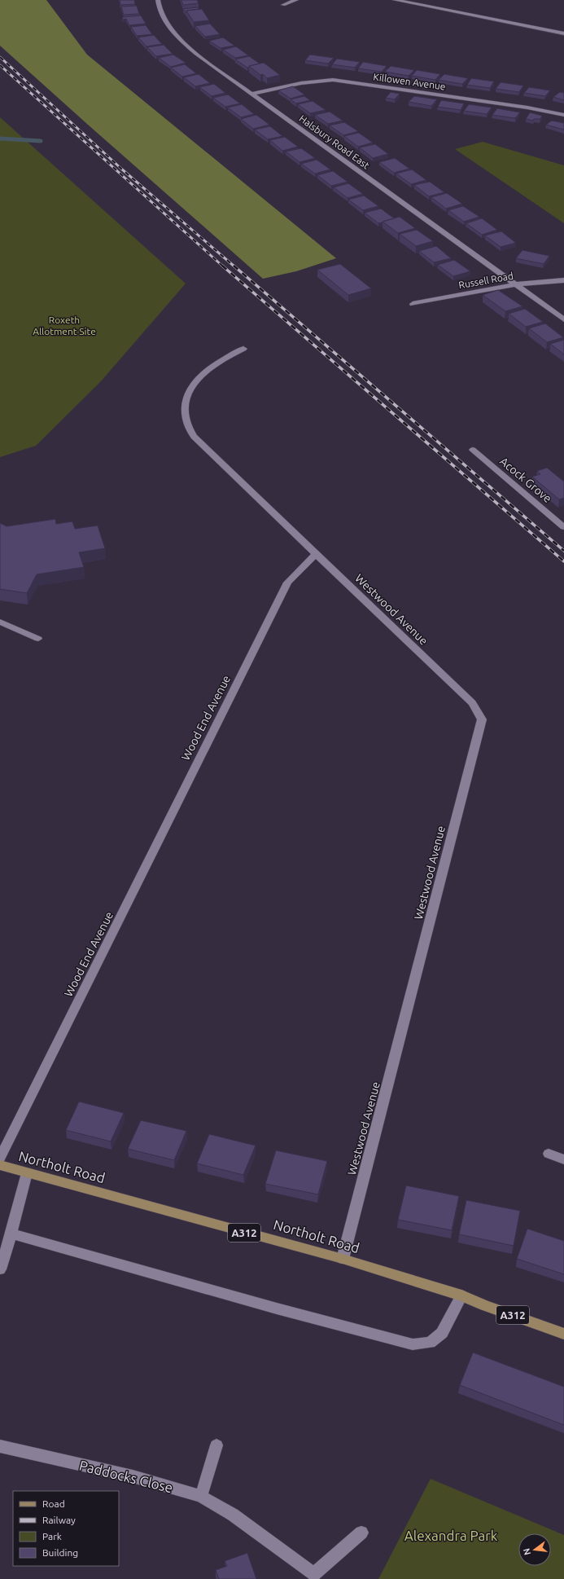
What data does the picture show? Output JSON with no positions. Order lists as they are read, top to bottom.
{
  "streets": {
    "main road": ["Northolt Road", "A312"],
    "street": [
      "Killowen Avenue",
      "Halsbury Road East",
      "Russell Road",
      "Acock Grove",
      "Westwood Avenue",
      "Wood End Avenue",
      "Paddocks Close"
    ]
  },
  "crossings": [
    ["Killowen Avenue", "Halsbury Road East"],
    ["Halsbury Road East", "Russell Road"],
    ["Westwood Avenue", "Wood End Avenue"],
    ["Westwood Avenue", "Northolt Road"]
  ],
  "parks": ["Roxeth Allotment Site", "Alexandra Park"],
  "legend": [
    "Road",
    "Railway",
    "Park",
    "Building"
  ],
  "north": "left"
}
